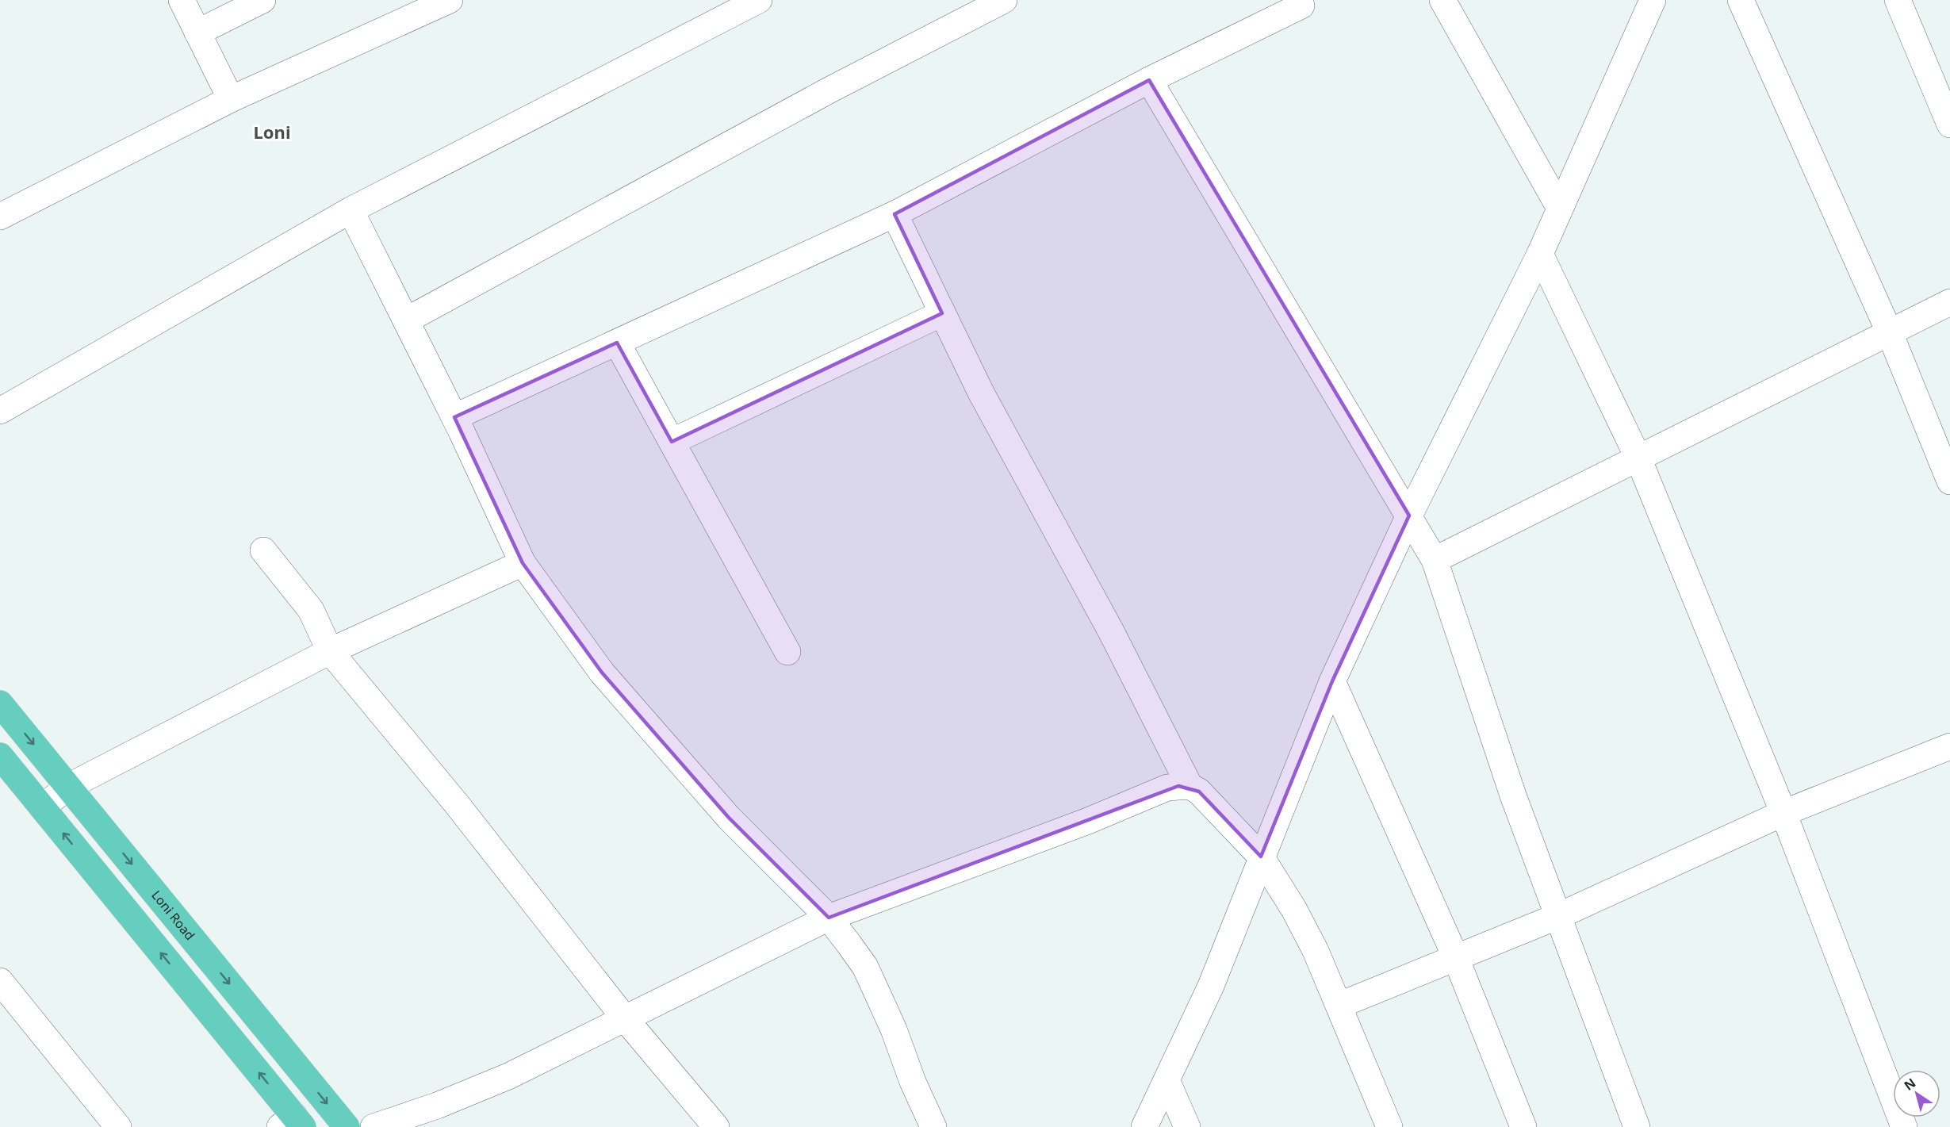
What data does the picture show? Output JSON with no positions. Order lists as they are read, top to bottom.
{
  "streets": {
    "highway": ["Loni Road"]
  },
  "districts": ["Loni"],
  "north": "top left"
}
